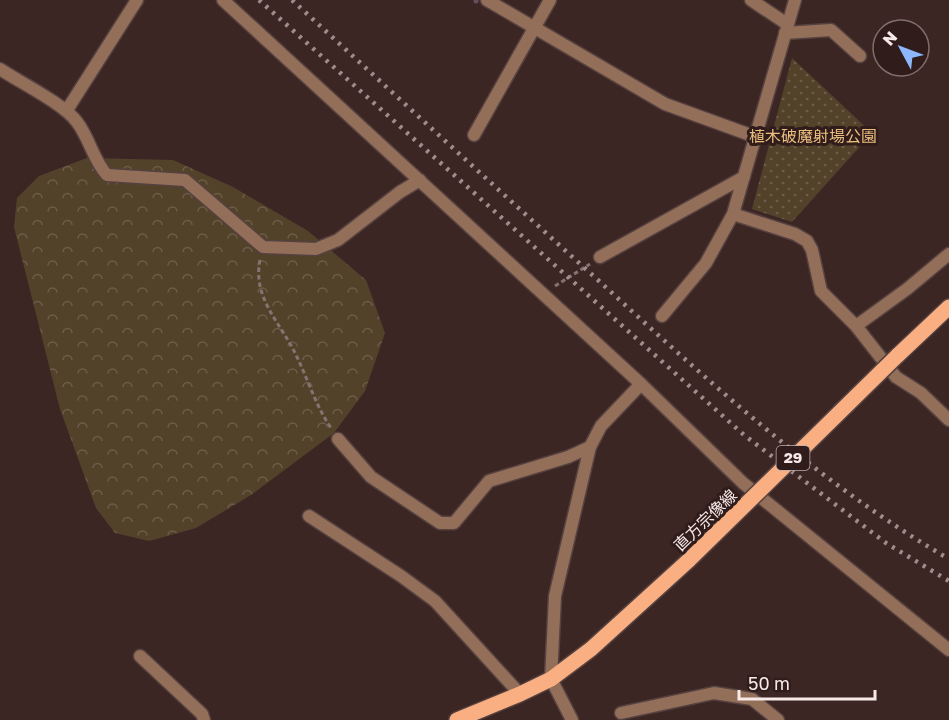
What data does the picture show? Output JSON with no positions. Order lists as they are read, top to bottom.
{
  "streets": {
    "main road": ["29", "直方宗像線"]
  },
  "parks": ["植木破魔射場公園"],
  "scale_bar": "50 m",
  "north": "top left"
}
